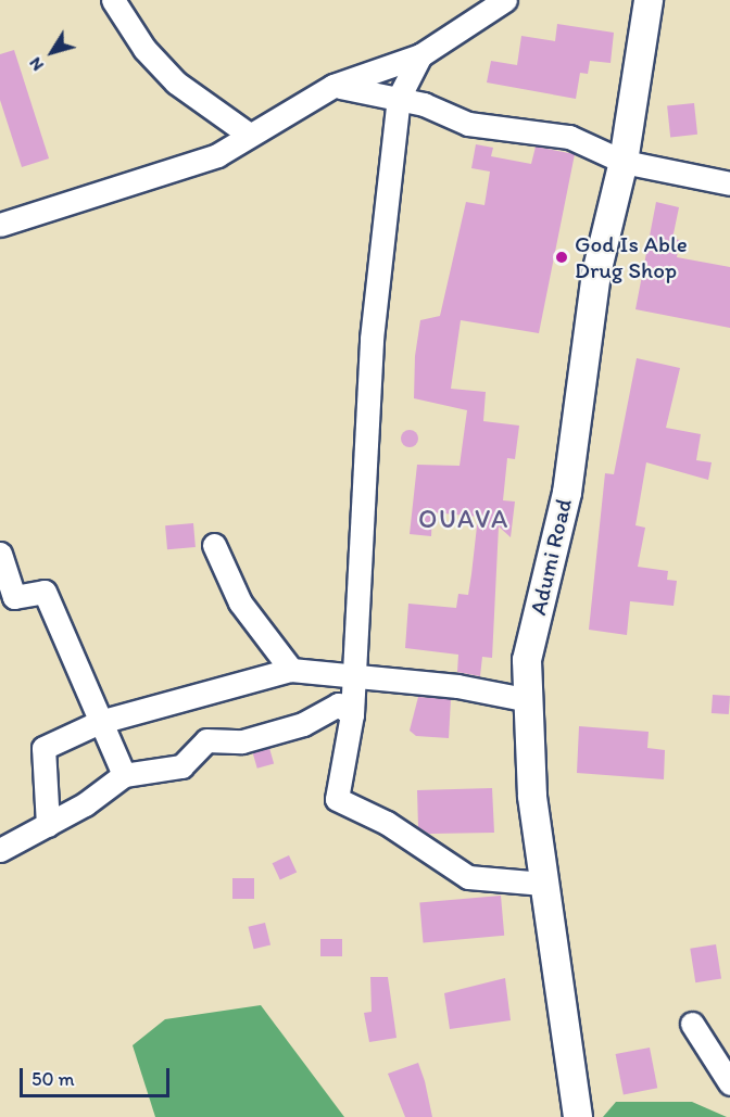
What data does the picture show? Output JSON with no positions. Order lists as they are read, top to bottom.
{
  "streets": {
    "main road": ["Adumi Road"]
  },
  "districts": ["OUAVA"],
  "places": ["God Is Able Drug Shop"],
  "scale_bar": "50 m",
  "north": "bottom left"
}
